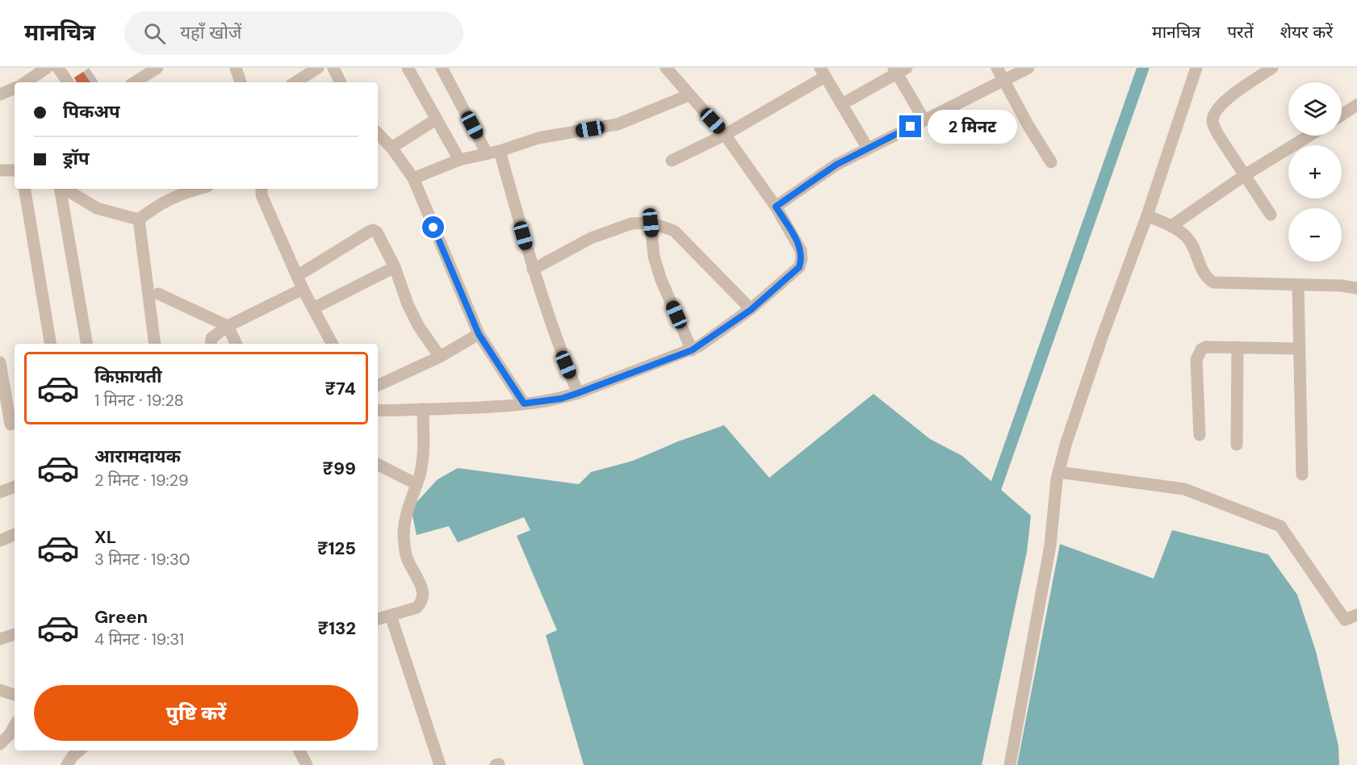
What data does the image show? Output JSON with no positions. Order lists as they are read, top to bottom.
{
  "page": {
    "header": "मानचित्र",
    "search": "यहाँ खोजें",
    "nav": ["मानचित्र", "परतें", "शेयर करें"],
    "map_buttons": ["+", "−"],
    "banner": ["पिकअप", "ड्रॉप"],
    "bubble": "2 मिनट",
    "list": [
      {
        "name": "किफ़ायती",
        "note": "1 मिनट · 19:28",
        "value": "₹74"
      },
      {
        "name": "आरामदायक",
        "note": "2 मिनट · 19:29",
        "value": "₹99"
      },
      {
        "name": "XL",
        "note": "3 मिनट · 19:30",
        "value": "₹125"
      },
      {
        "name": "Green",
        "note": "4 मिनट · 19:31",
        "value": "₹132"
      }
    ],
    "buttons": "पुष्टि करें"
  }
}
